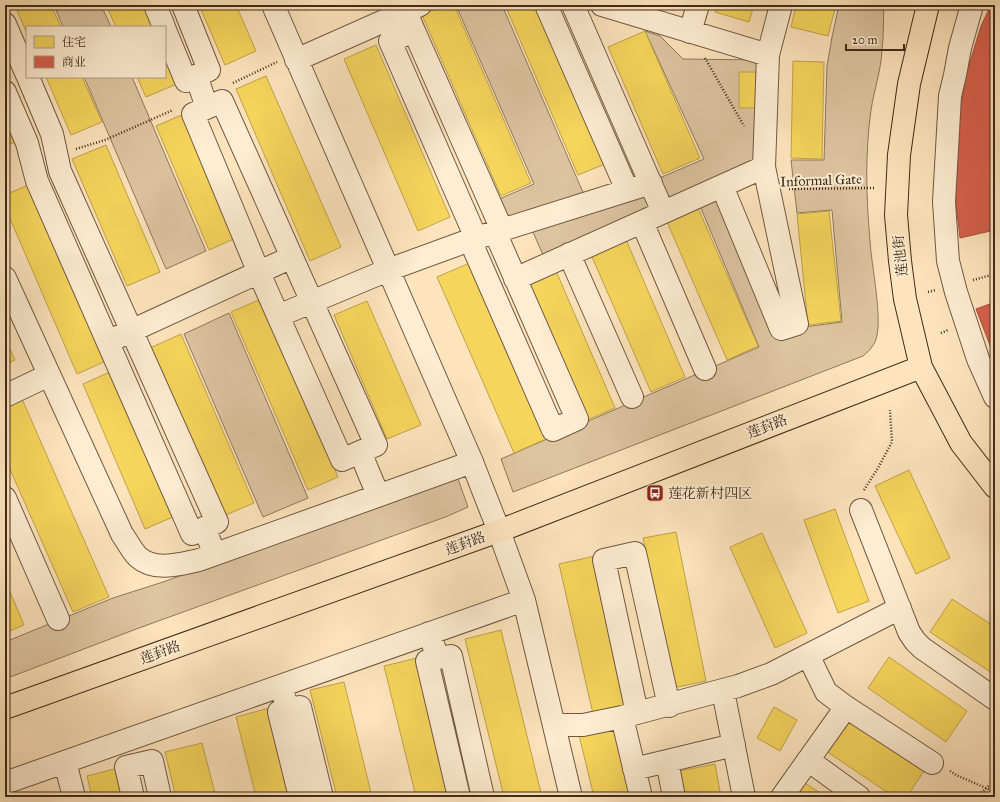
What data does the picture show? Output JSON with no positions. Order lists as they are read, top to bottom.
{
  "streets": {
    "main road": ["莲池街", "莲葑路"],
    "path": ["Informal Gate"]
  },
  "crossings": [
    ["莲池街", "莲葑路"]
  ],
  "places": {
    "bus stop": ["莲花新村四区"]
  },
  "legend": ["住宅", "商业"],
  "scale_bar": "20 m"
}
